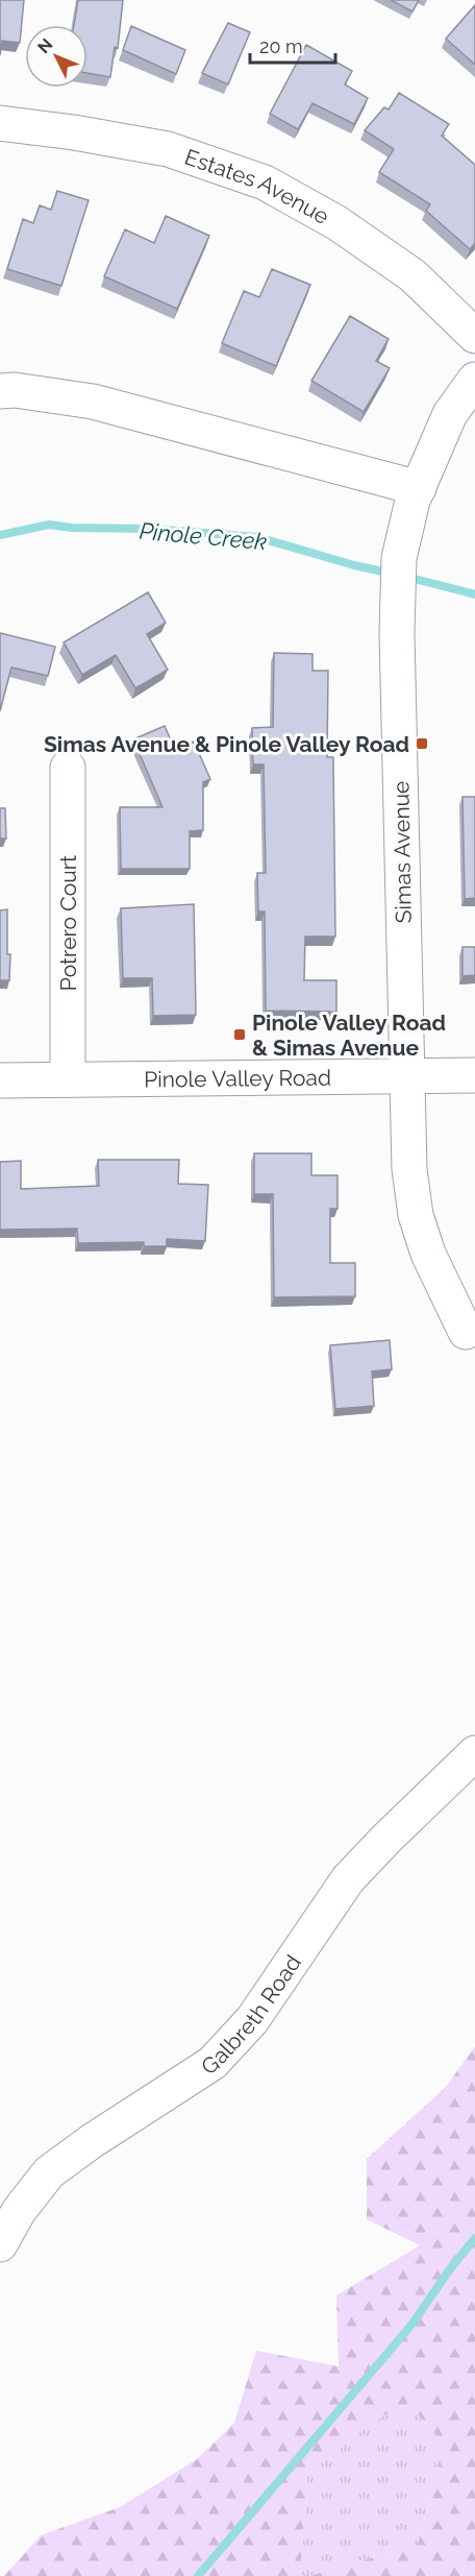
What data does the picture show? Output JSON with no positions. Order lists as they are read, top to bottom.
{
  "streets": {
    "street": [
      "Estates Avenue",
      "Simas Avenue",
      "Potrero Court",
      "Pinole Valley Road",
      "Galbreth Road"
    ]
  },
  "crossings": [
    ["Simas Avenue", "Pinole Valley Road"],
    ["Potrero Court", "Pinole Valley Road"]
  ],
  "water": ["Pinole Creek"],
  "places": {
    "transit": ["Simas Avenue & Pinole Valley Road", "Pinole Valley Road & Simas Avenue"]
  },
  "scale_bar": "20 m",
  "north": "top left"
}
